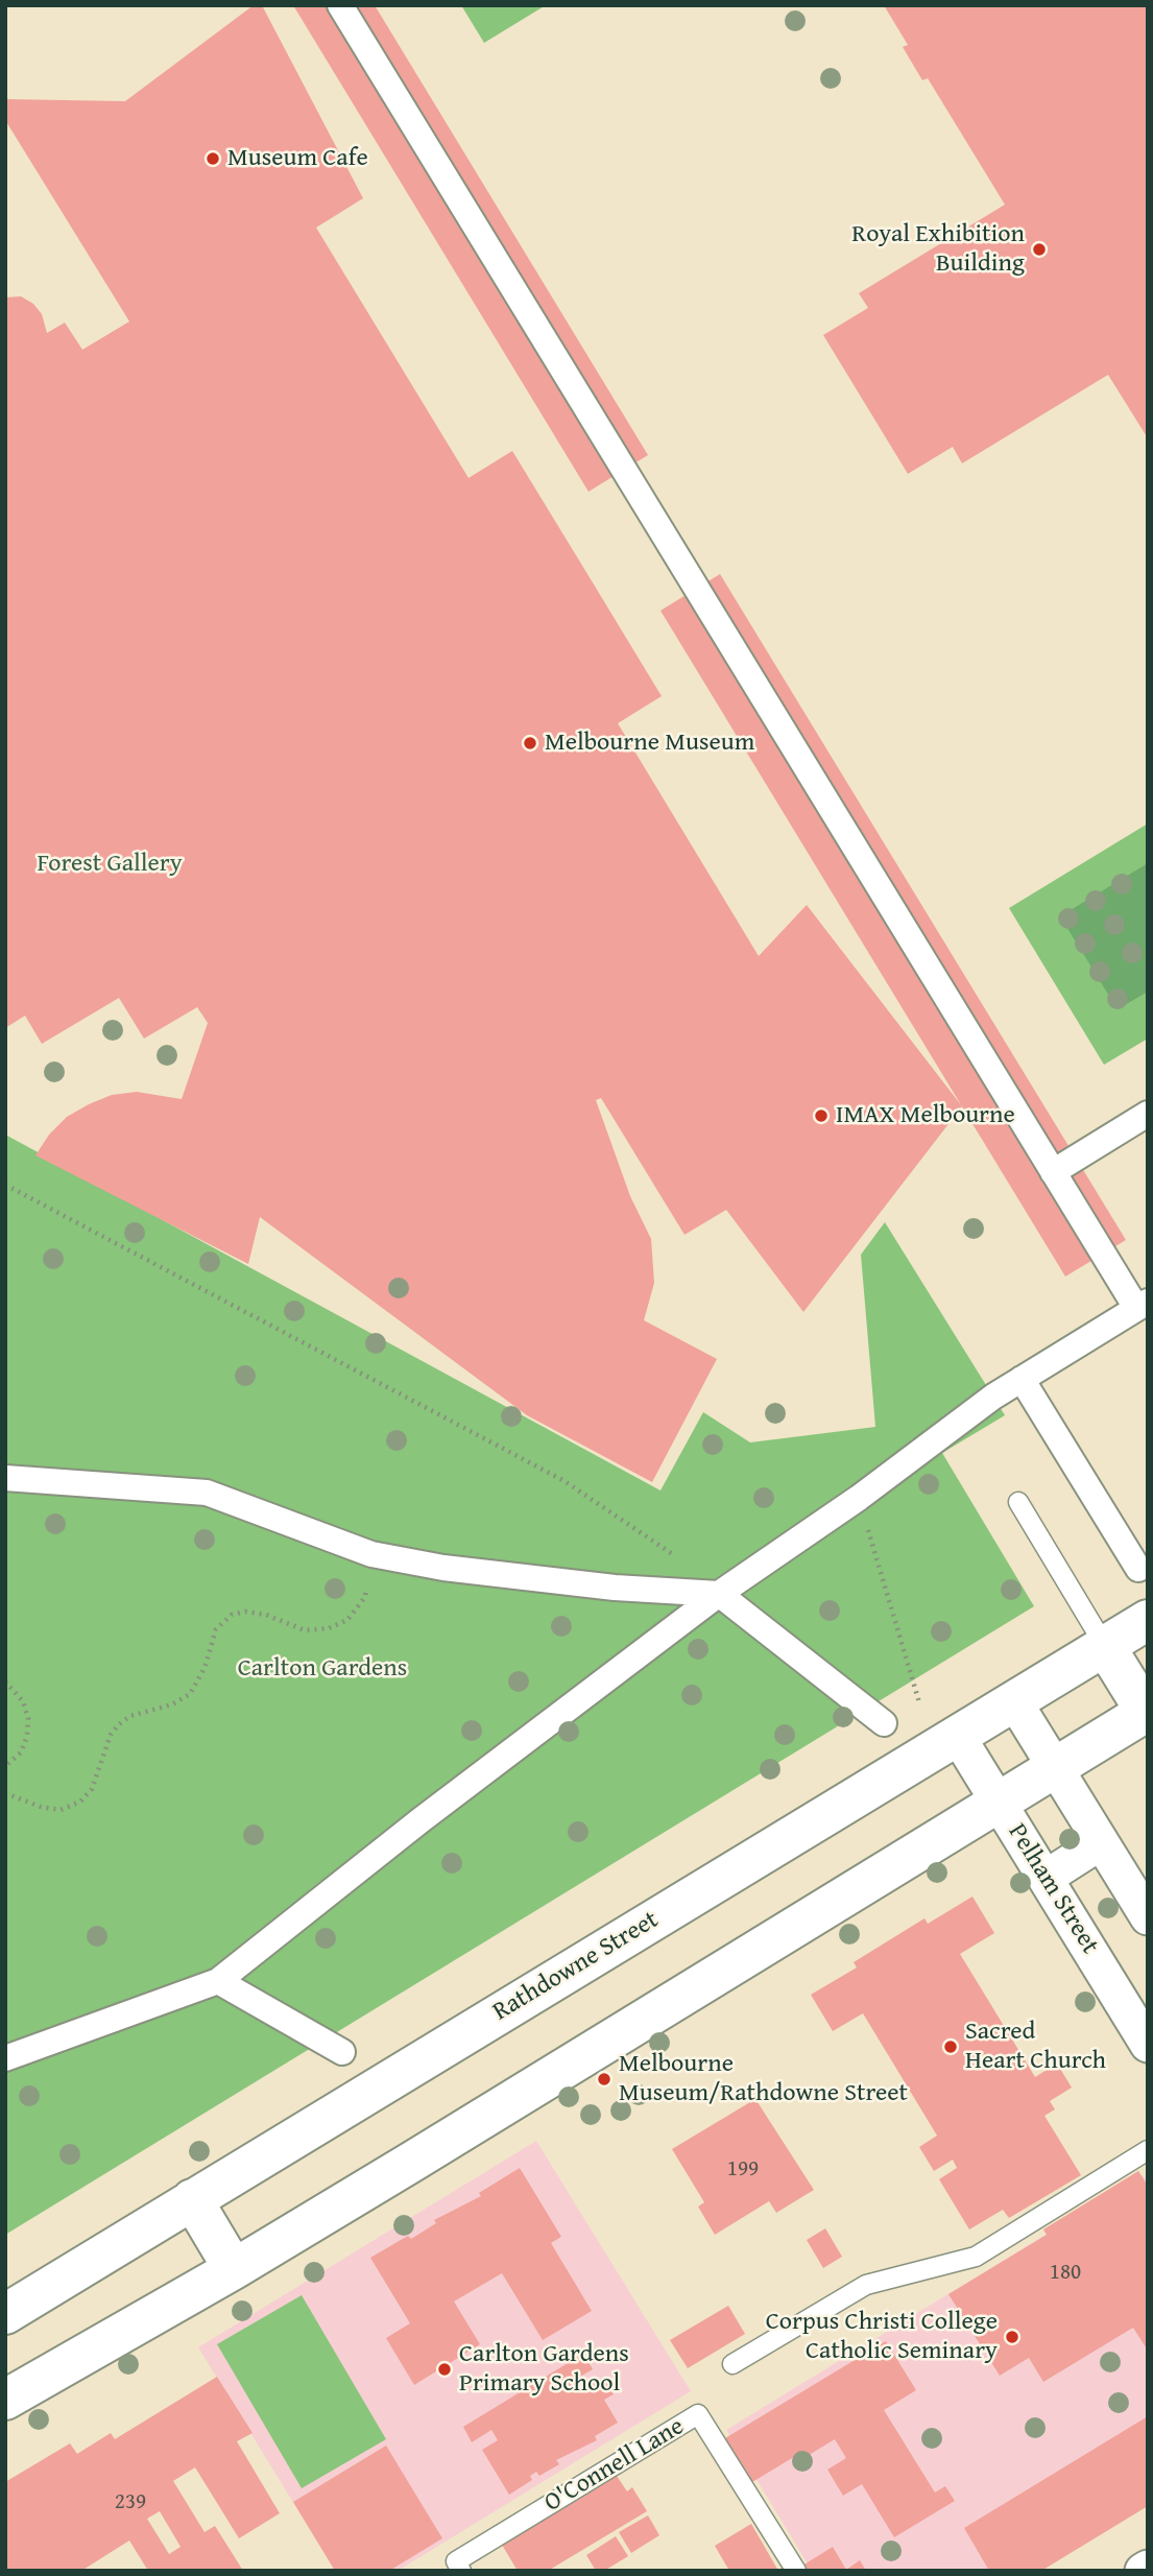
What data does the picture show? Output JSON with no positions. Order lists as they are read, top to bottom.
{
  "streets": {
    "main road": ["Rathdowne Street"],
    "street": ["Pelham Street"],
    "lane": ["O'Connell Lane"]
  },
  "crossings": [
    ["Pelham Street", "Rathdowne Street"]
  ],
  "parks": ["Forest Gallery", "Carlton Gardens"],
  "places": [
    "Museum Cafe",
    "Royal Exhibition Building",
    "Melbourne Museum",
    "IMAX Melbourne",
    "Sacred Heart Church",
    "Melbourne Museum/Rathdowne Street",
    "Corpus Christi College Catholic Seminary",
    "Carlton Gardens Primary School"
  ],
  "house_numbers": ["199", "180", "239"]
}
